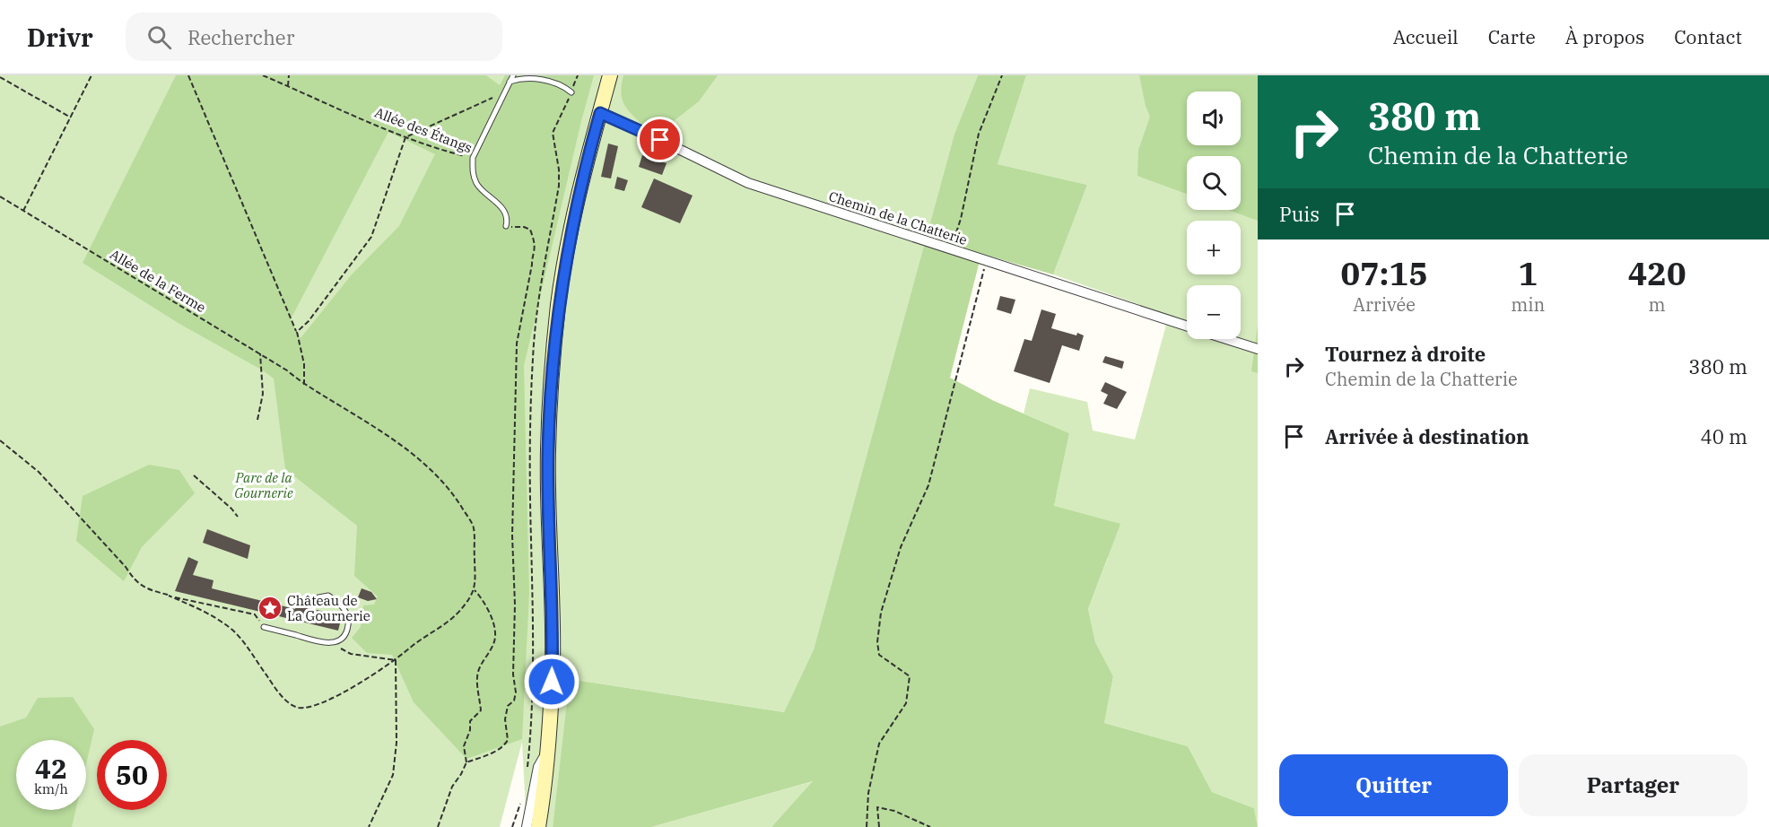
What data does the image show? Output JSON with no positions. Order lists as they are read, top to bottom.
{
  "streets": {
    "street": ["Chemin de la Chatterie"],
    "lane": ["Allée des Étangs"],
    "path": ["Allée de la Ferme"]
  },
  "parks": ["Parc de la Gournerie"],
  "places": {
    "place": ["Château de La Gournerie"]
  },
  "page": {
    "header": "Drivr",
    "search": "Rechercher",
    "nav": [
      "Accueil",
      "Carte",
      "À propos",
      "Contact"
    ],
    "turn": ["380 m", "Chemin de la Chatterie"],
    "map_buttons": ["+", "−"],
    "then": "Puis",
    "eta": [
      "07:15",
      "Arrivée",
      "1",
      "min",
      "420",
      "m"
    ],
    "list": [
      {
        "name": "Tournez à droite",
        "note": "Chemin de la Chatterie",
        "value": "380 m"
      },
      {
        "name": "Arrivée à destination",
        "value": "40 m"
      }
    ],
    "speed": "42 km/h",
    "limit": "50",
    "buttons": ["Quitter", "Partager"]
  }
}
